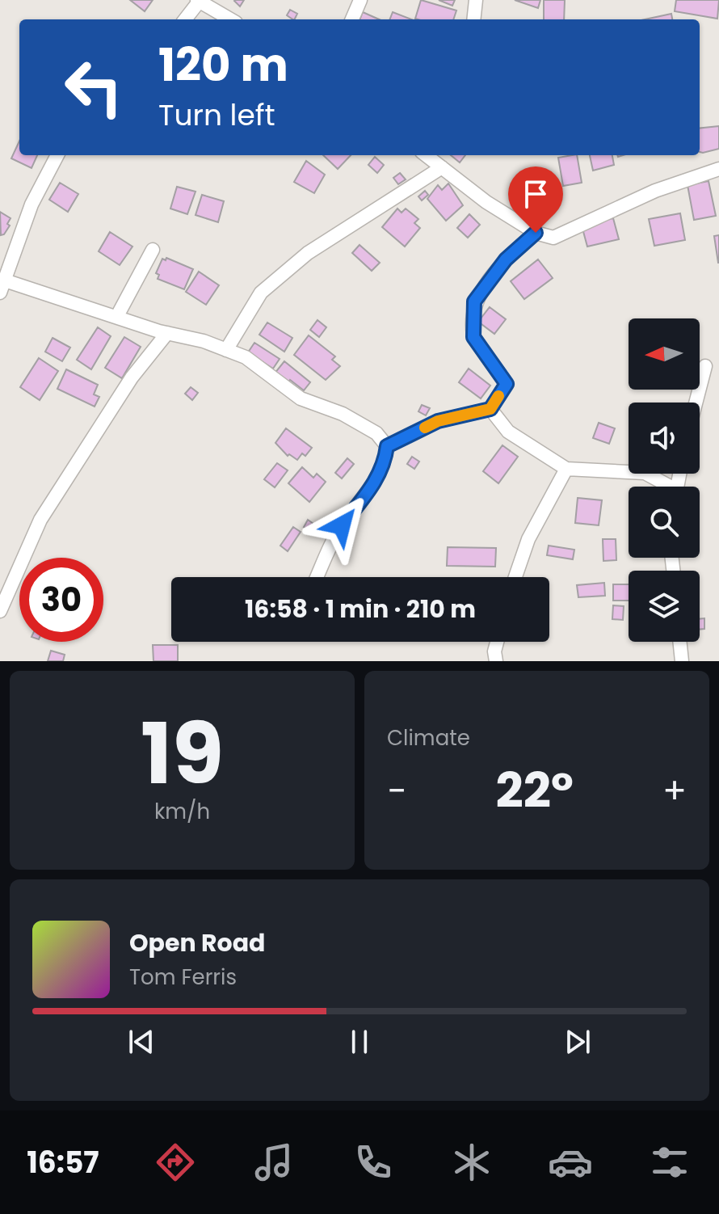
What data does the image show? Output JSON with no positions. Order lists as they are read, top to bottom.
{
  "north": "left",
  "page": {
    "turn": ["120 m", "Turn left"],
    "limit": "30",
    "trip": "16:58 · 1 min · 210 m",
    "tile": [
      ["19", "km/h"],
      "Climate"
    ],
    "heat": ["−", "22°", "+"],
    "song": ["Open Road", "Tom Ferris"],
    "tabs": "16:57"
  }
}
